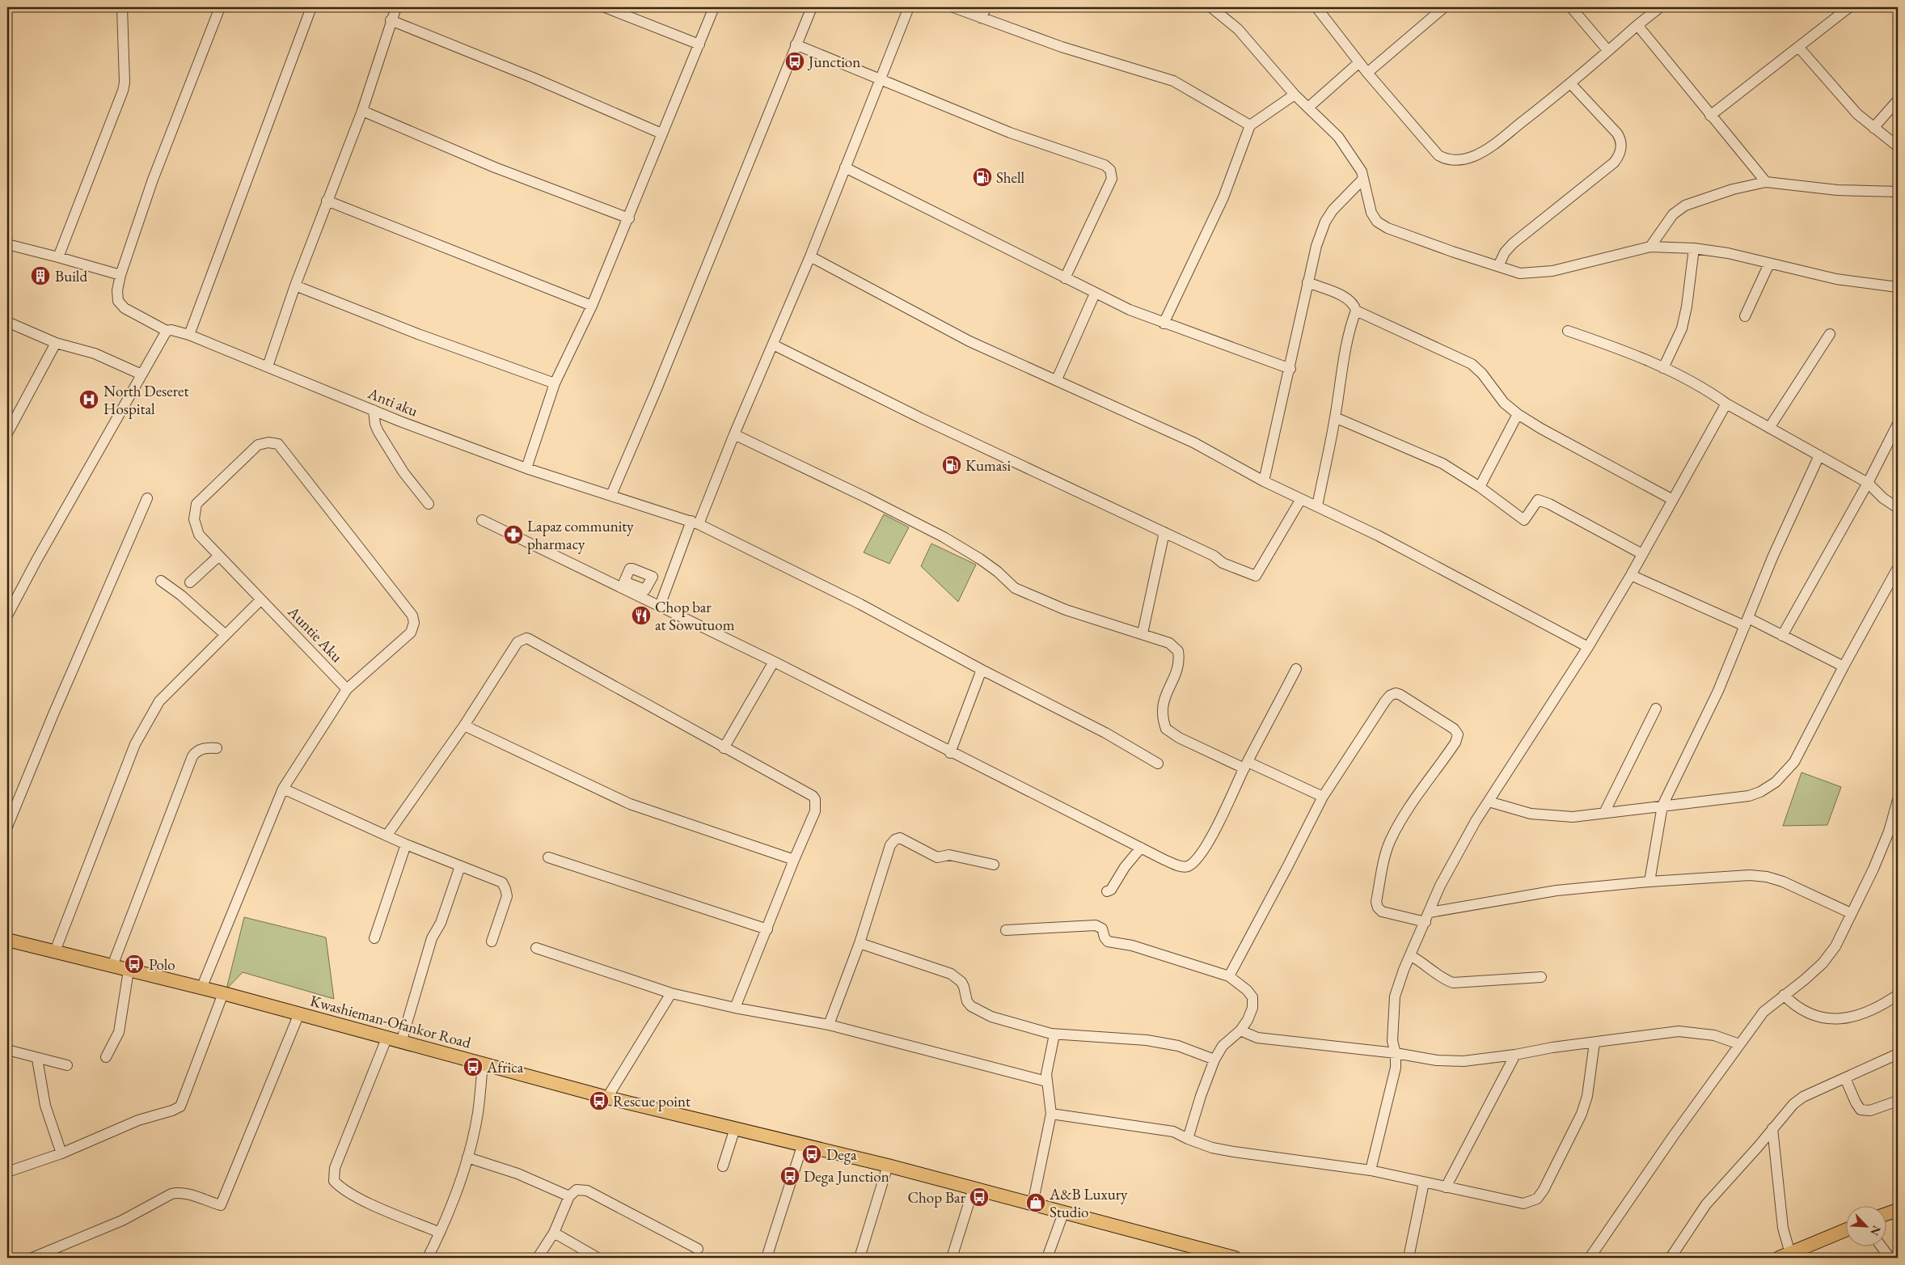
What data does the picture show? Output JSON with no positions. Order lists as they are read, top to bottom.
{
  "streets": {
    "main road": ["Kwashieman-Ofankor Road"],
    "street": ["Anti aku", "Auntie Aku"]
  },
  "places": {
    "bus stop": [
      "Junction",
      "Polo",
      "Africa",
      "Rescue point",
      "Dega",
      "Dega Junction",
      "Chop Bar"
    ],
    "fuel station": ["Shell", "Kumasi"],
    "building": ["Build"],
    "hospital": ["North Deseret Hospital"],
    "pharmacy": ["Lapaz community pharmacy"],
    "restaurant": ["Chop bar at Sowutuom"],
    "shop": ["A&B Luxury Studio"]
  },
  "north": "bottom right"
}
